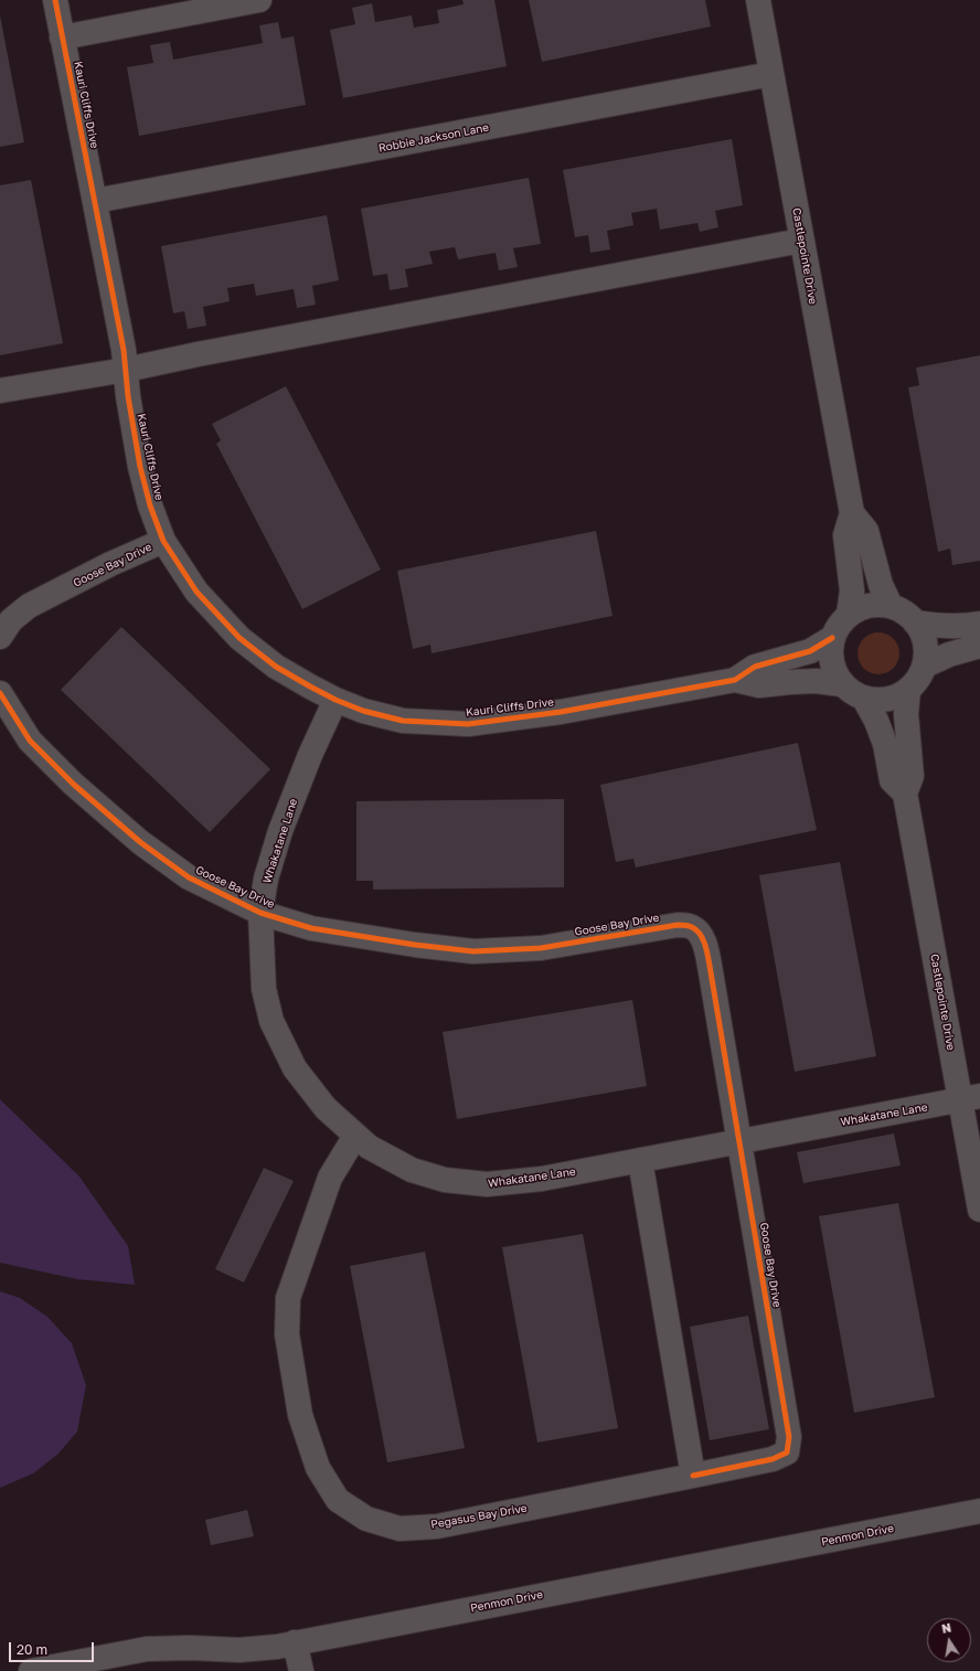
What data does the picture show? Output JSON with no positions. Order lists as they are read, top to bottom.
{
  "streets": {
    "street": [
      "Kauri Cliffs Drive",
      "Robbie Jackson Lane",
      "Castlepointe Drive",
      "Goose Bay Drive",
      "Whakatane Lane",
      "Pegasus Bay Drive",
      "Penmon Drive"
    ]
  },
  "crossings": [
    ["Kauri Cliffs Drive", "Robbie Jackson Lane"],
    ["Kauri Cliffs Drive", "Castlepointe Drive"],
    ["Kauri Cliffs Drive", "Goose Bay Drive"],
    ["Kauri Cliffs Drive", "Whakatane Lane"],
    ["Robbie Jackson Lane", "Castlepointe Drive"],
    ["Castlepointe Drive", "Whakatane Lane"],
    ["Goose Bay Drive", "Whakatane Lane"],
    ["Goose Bay Drive", "Pegasus Bay Drive"],
    ["Whakatane Lane", "Pegasus Bay Drive"]
  ],
  "scale_bar": "20 m",
  "north": "top"
}
